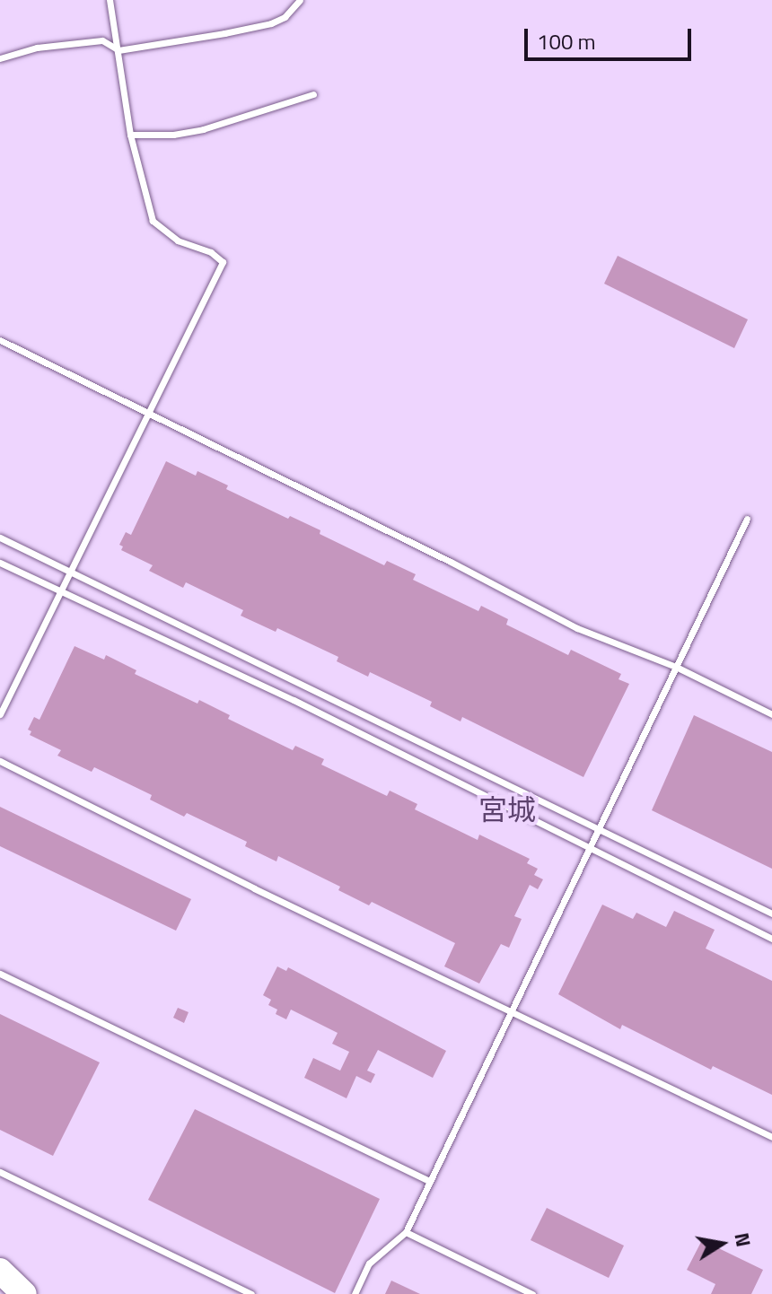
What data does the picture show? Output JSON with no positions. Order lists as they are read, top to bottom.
{
  "districts": ["宮城"],
  "scale_bar": "100 m",
  "north": "right"
}
